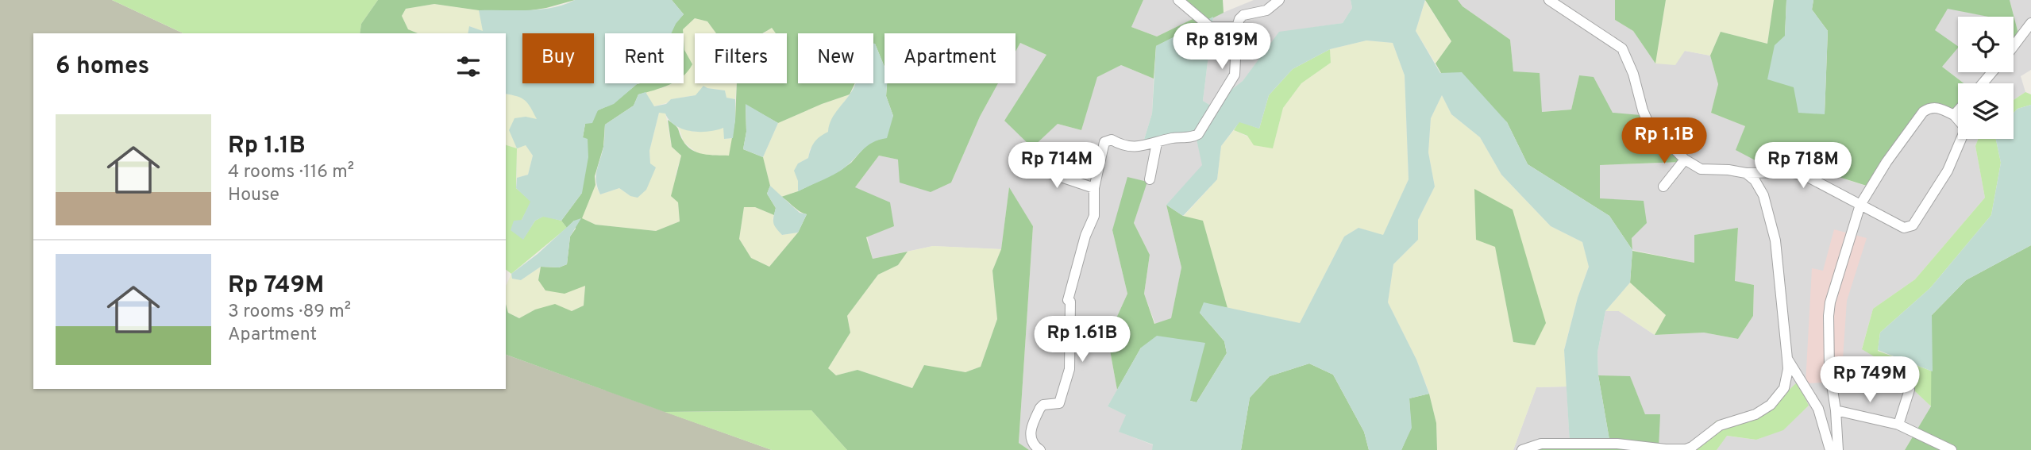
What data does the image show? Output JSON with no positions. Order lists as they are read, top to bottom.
{
  "page": {
    "price": [
      "Rp 819M",
      "Rp 1.1B",
      "Rp 714M",
      "Rp 718M",
      "Rp 1.61B",
      "Rp 749M"
    ],
    "chip": [
      "Buy",
      "Rent",
      "Filters",
      "New",
      "Apartment"
    ],
    "heading": "6 homes",
    "list": [
      {
        "name": "Rp 1.1B",
        "note": "4 rooms · 116 m² · House"
      },
      {
        "name": "Rp 749M",
        "note": "3 rooms · 89 m² · Apartment"
      }
    ]
  }
}
